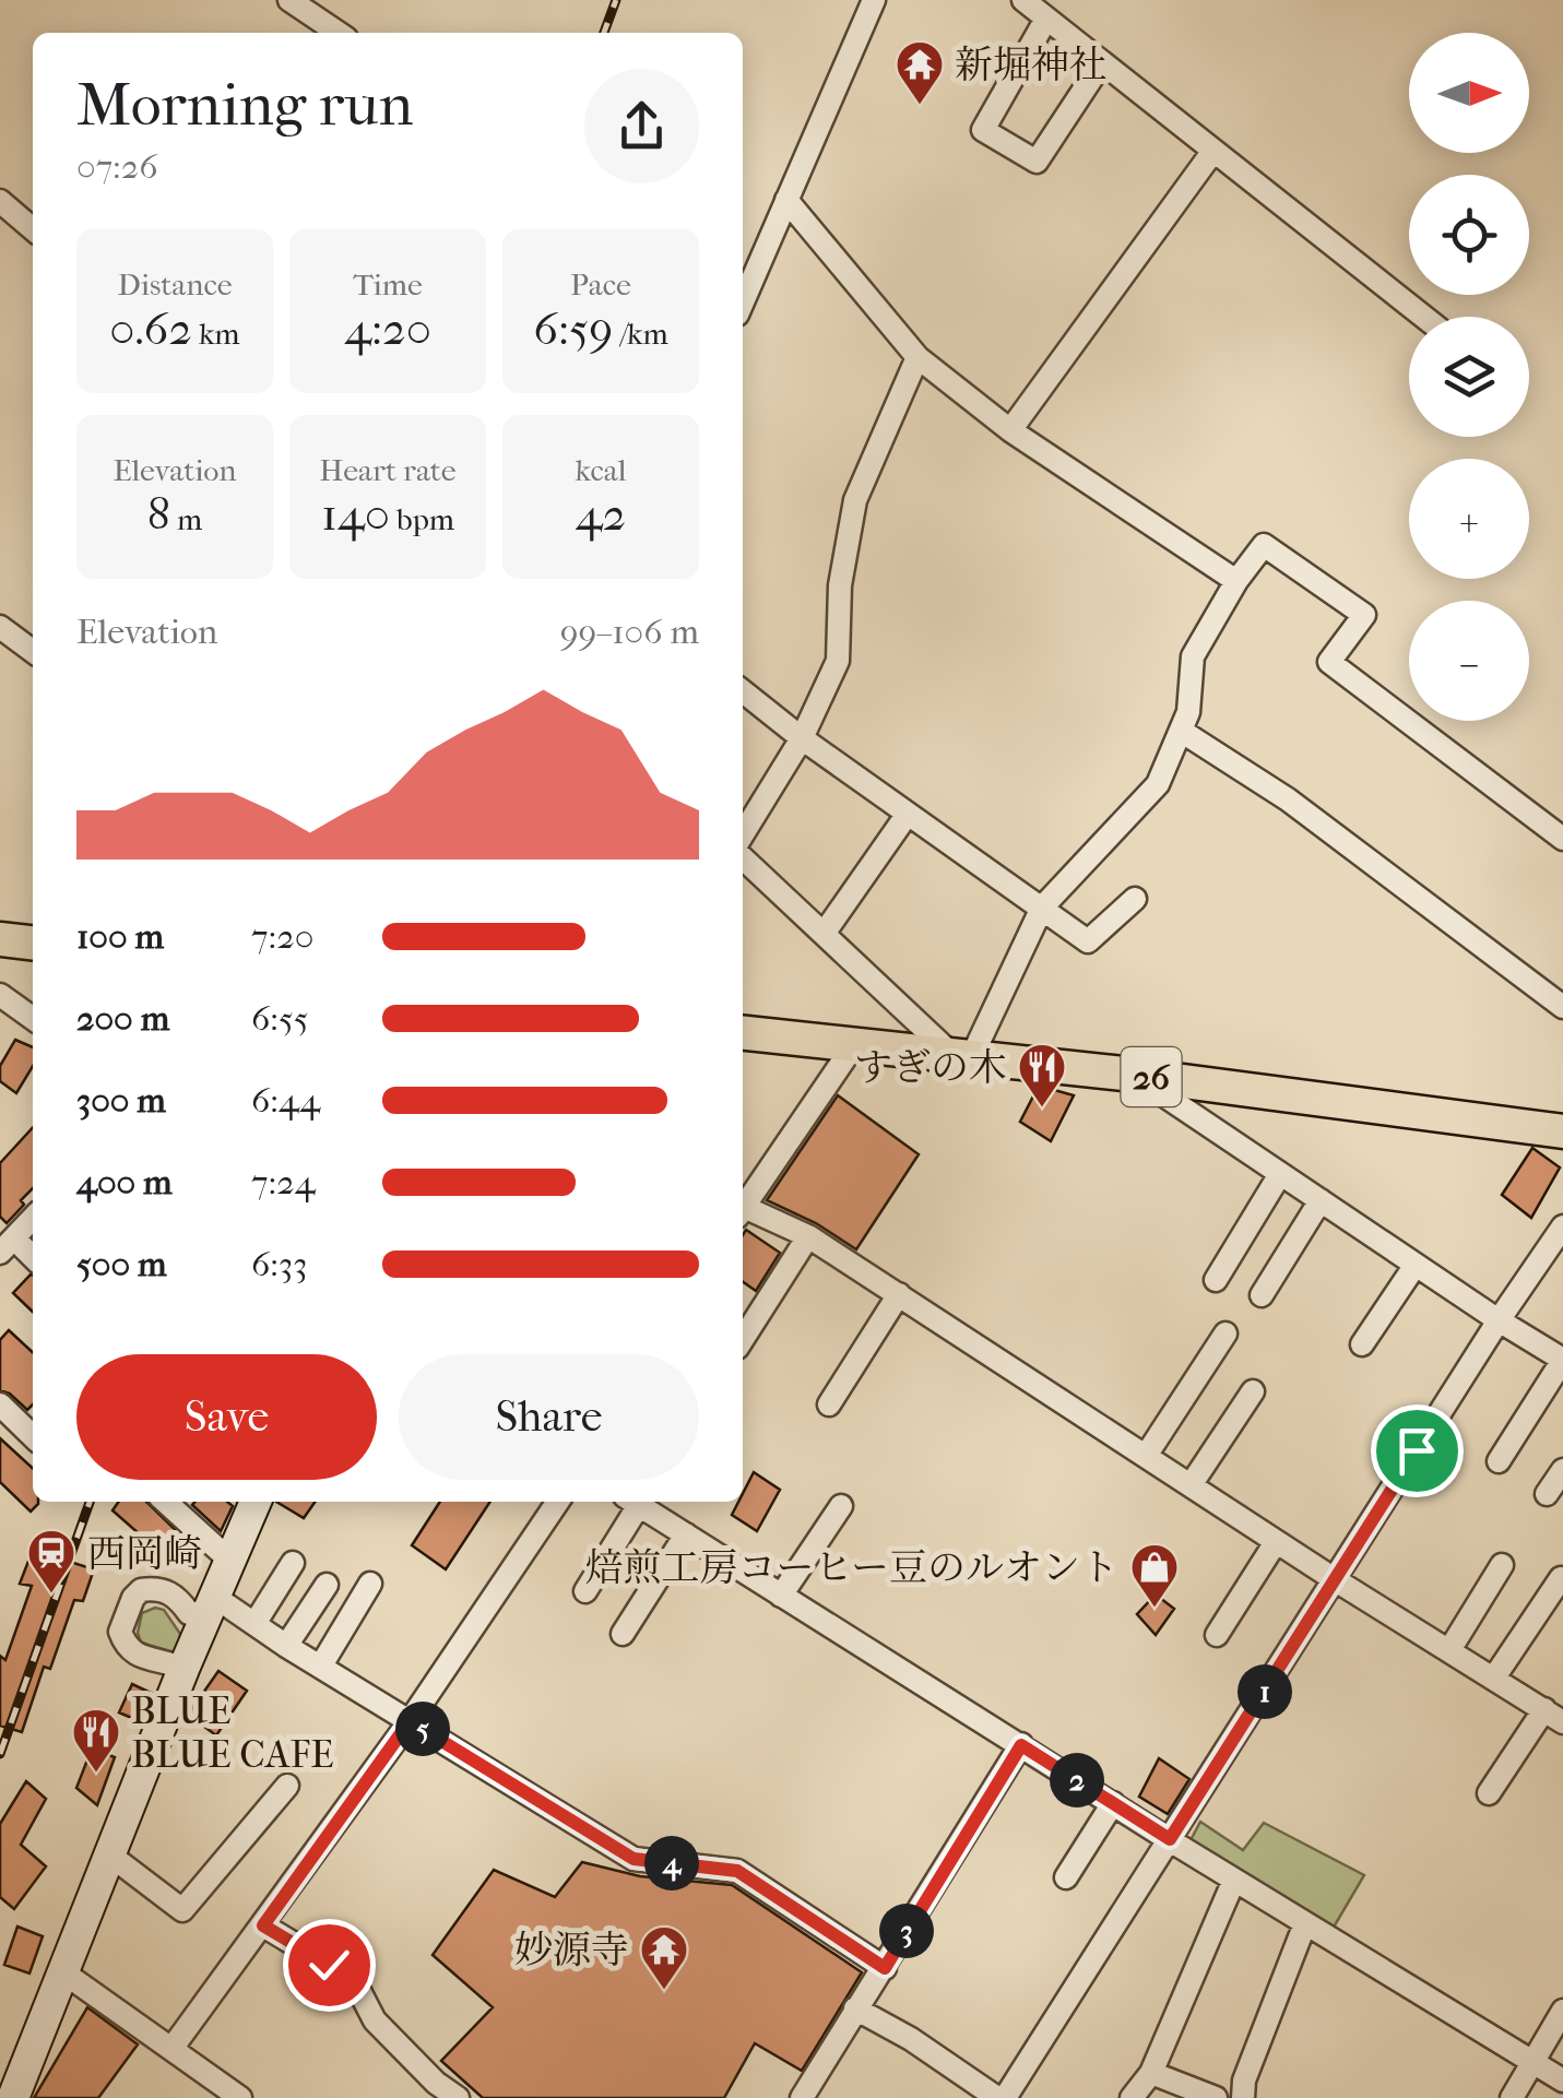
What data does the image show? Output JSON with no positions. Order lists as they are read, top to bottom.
{
  "streets": {
    "main road": ["26"]
  },
  "places": {
    "temple": ["新堀神社", "妙源寺"],
    "restaurant": ["すぎの木", "BLUE BLUE CAFE"],
    "station": ["西岡崎"],
    "shop": ["焙煎工房コーヒー豆のルオント"]
  },
  "north": "right",
  "page": {
    "map_buttons": ["+", "−"],
    "heading": ["Morning run", "07:26"],
    "stats": [
      ["Distance", "0.62 km"],
      ["Time", "4:20"],
      ["Pace", "6:59 /km"],
      ["Elevation", "8 m"],
      ["Heart rate", "140 bpm"],
      ["kcal", "42"]
    ],
    "chart": ["Elevation", "99–106 m"],
    "list": [
      {
        "name": "100 m",
        "note": "7:20"
      },
      {
        "name": "200 m",
        "note": "6:55"
      },
      {
        "name": "300 m",
        "note": "6:44"
      },
      {
        "name": "400 m",
        "note": "7:24"
      },
      {
        "name": "500 m",
        "note": "6:33"
      }
    ],
    "buttons": ["Save", "Share"],
    "pins": [
      "1",
      "5",
      "2",
      "4",
      "3"
    ]
  }
}
